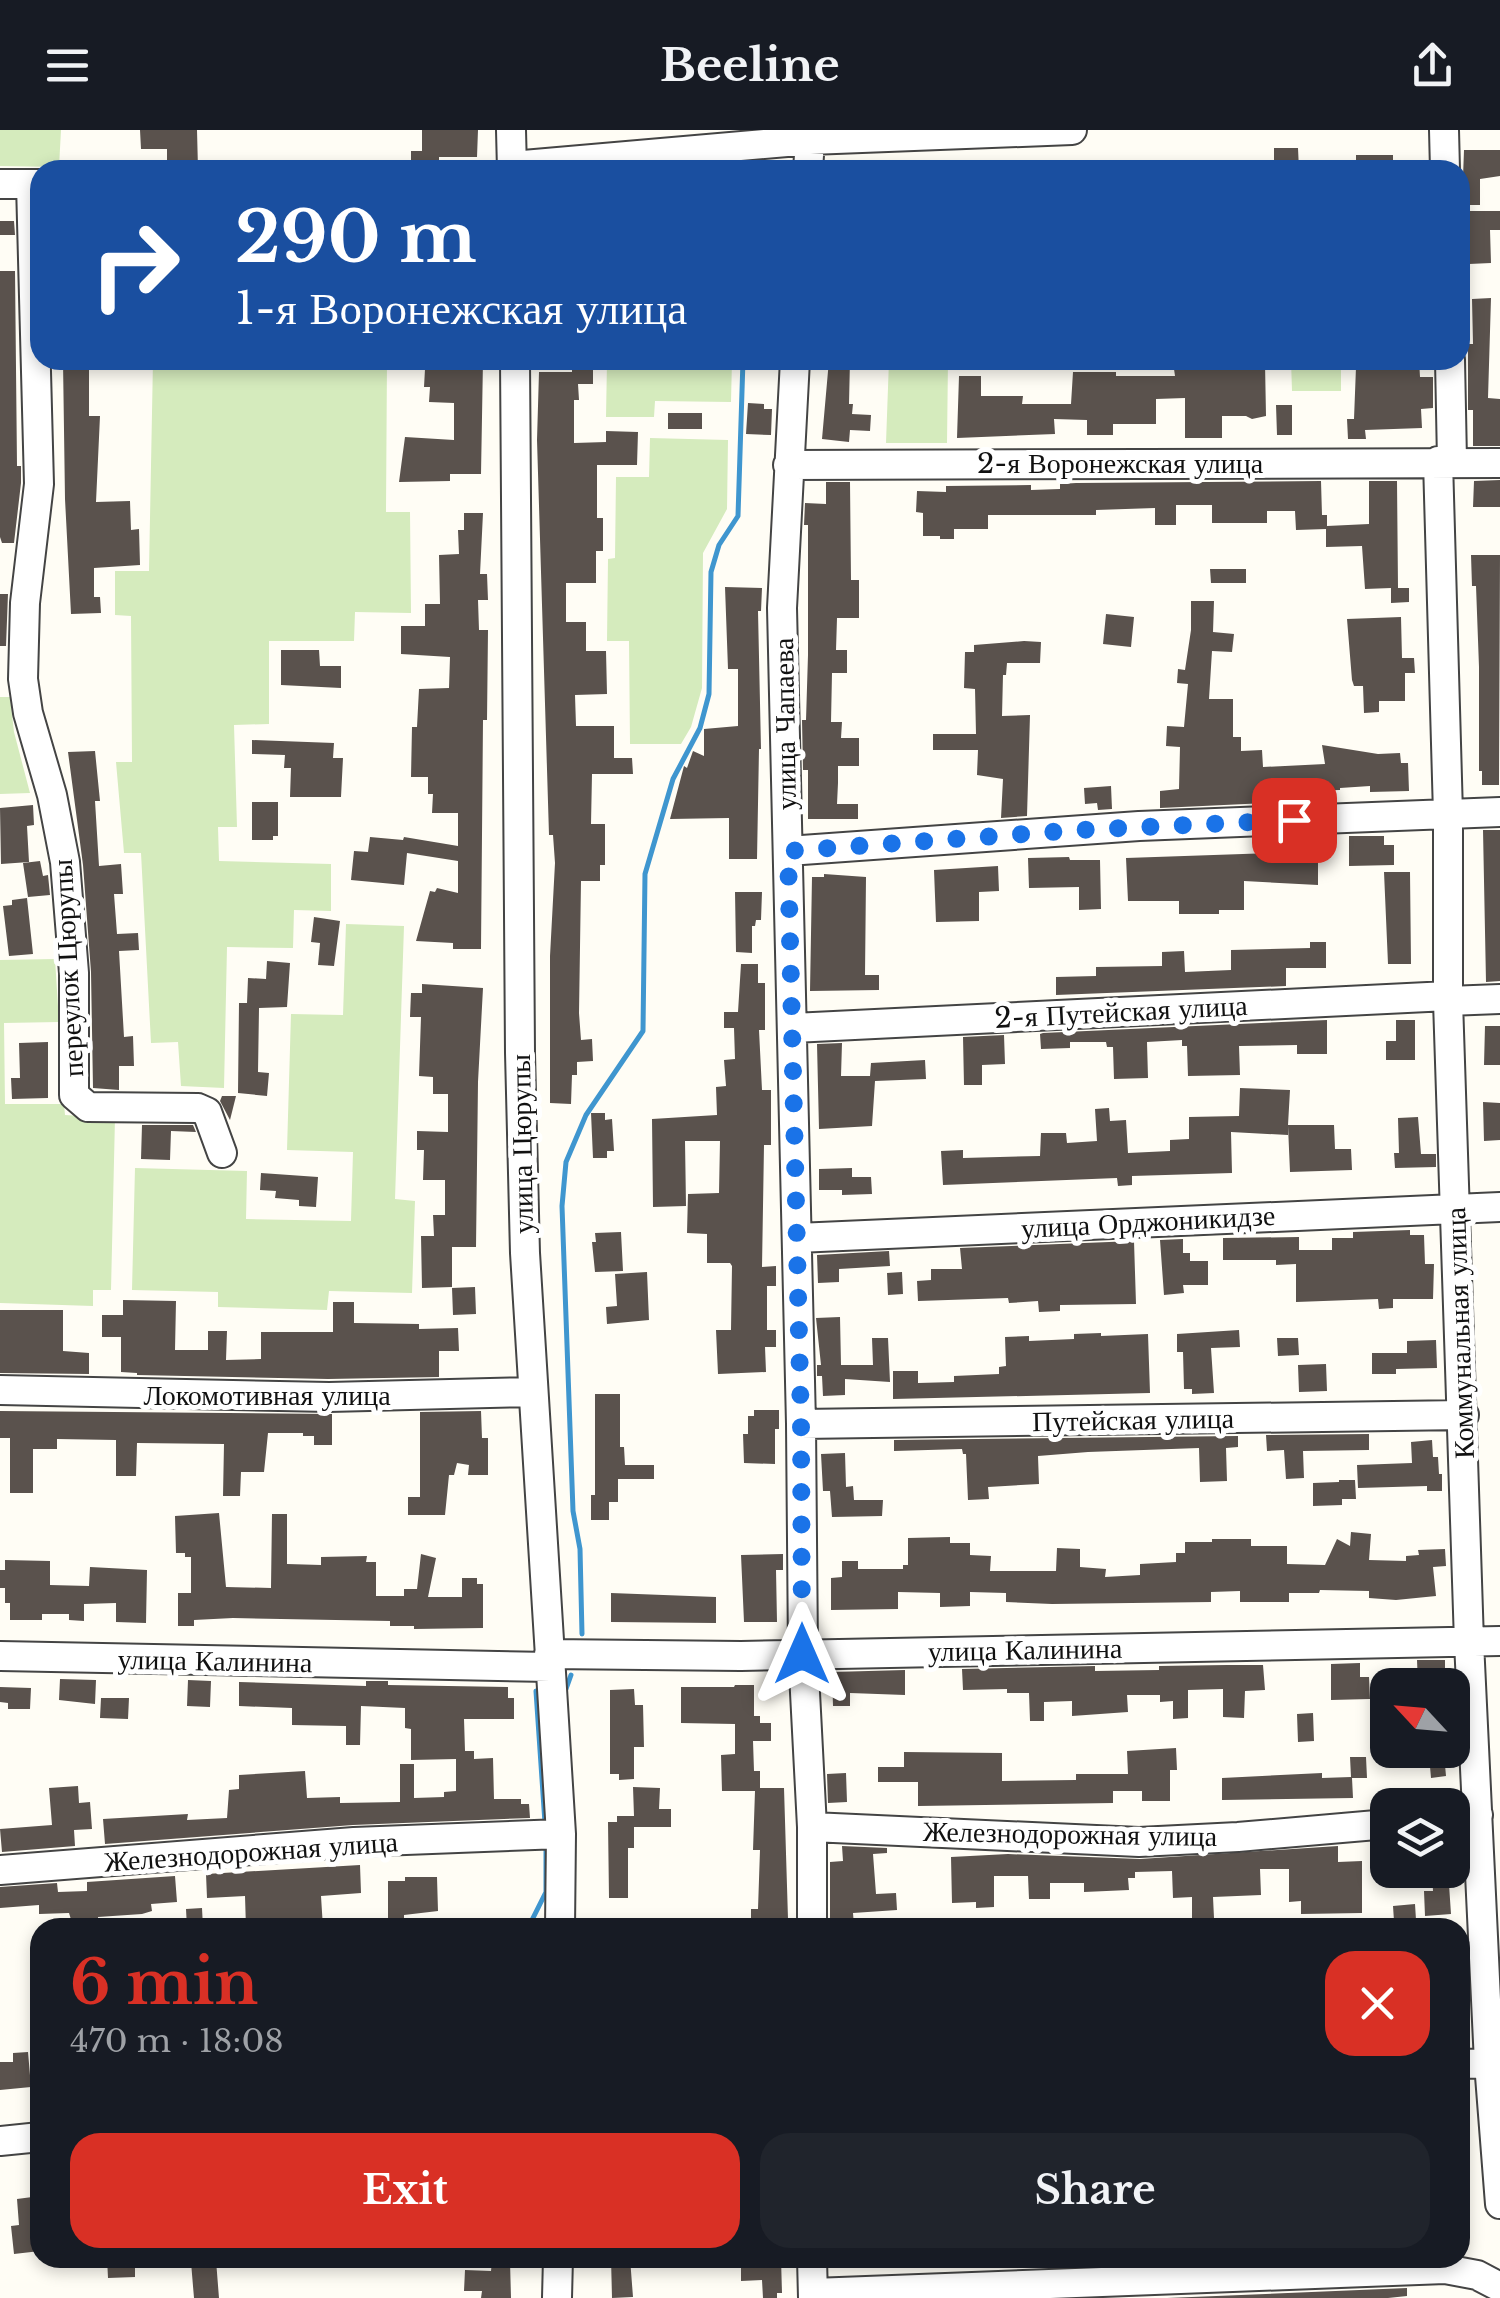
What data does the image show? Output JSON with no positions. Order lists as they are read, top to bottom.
{
  "streets": {
    "street": [
      "2-я Воронежская улица",
      "улица Чапаева",
      "переулок Цюрупы",
      "2-я Путейская улица",
      "улица Цюрупы",
      "улица Орджоникидзе",
      "Коммунальная улица",
      "Локомотивная улица",
      "Путейская улица",
      "улица Калинина",
      "Железнодорожная улица"
    ]
  },
  "crossings": [
    ["2-я Воронежская улица", "улица Чапаева"],
    ["2-я Воронежская улица", "Коммунальная улица"],
    ["улица Чапаева", "2-я Путейская улица"],
    ["улица Чапаева", "улица Орджоникидзе"],
    ["улица Чапаева", "Путейская улица"],
    ["улица Чапаева", "улица Калинина"],
    ["улица Чапаева", "Железнодорожная улица"],
    ["2-я Путейская улица", "Коммунальная улица"],
    ["улица Цюрупы", "Локомотивная улица"],
    ["улица Цюрупы", "улица Калинина"],
    ["улица Цюрупы", "Железнодорожная улица"],
    ["улица Орджоникидзе", "Коммунальная улица"],
    ["Коммунальная улица", "Путейская улица"],
    ["Коммунальная улица", "улица Калинина"]
  ],
  "north": "top left",
  "page": {
    "header": "Beeline",
    "turn": ["290 m", "1-я Воронежская улица"],
    "heading": ["6 min", "470 m · 18:08"],
    "buttons": ["Exit", "Share"]
  }
}
